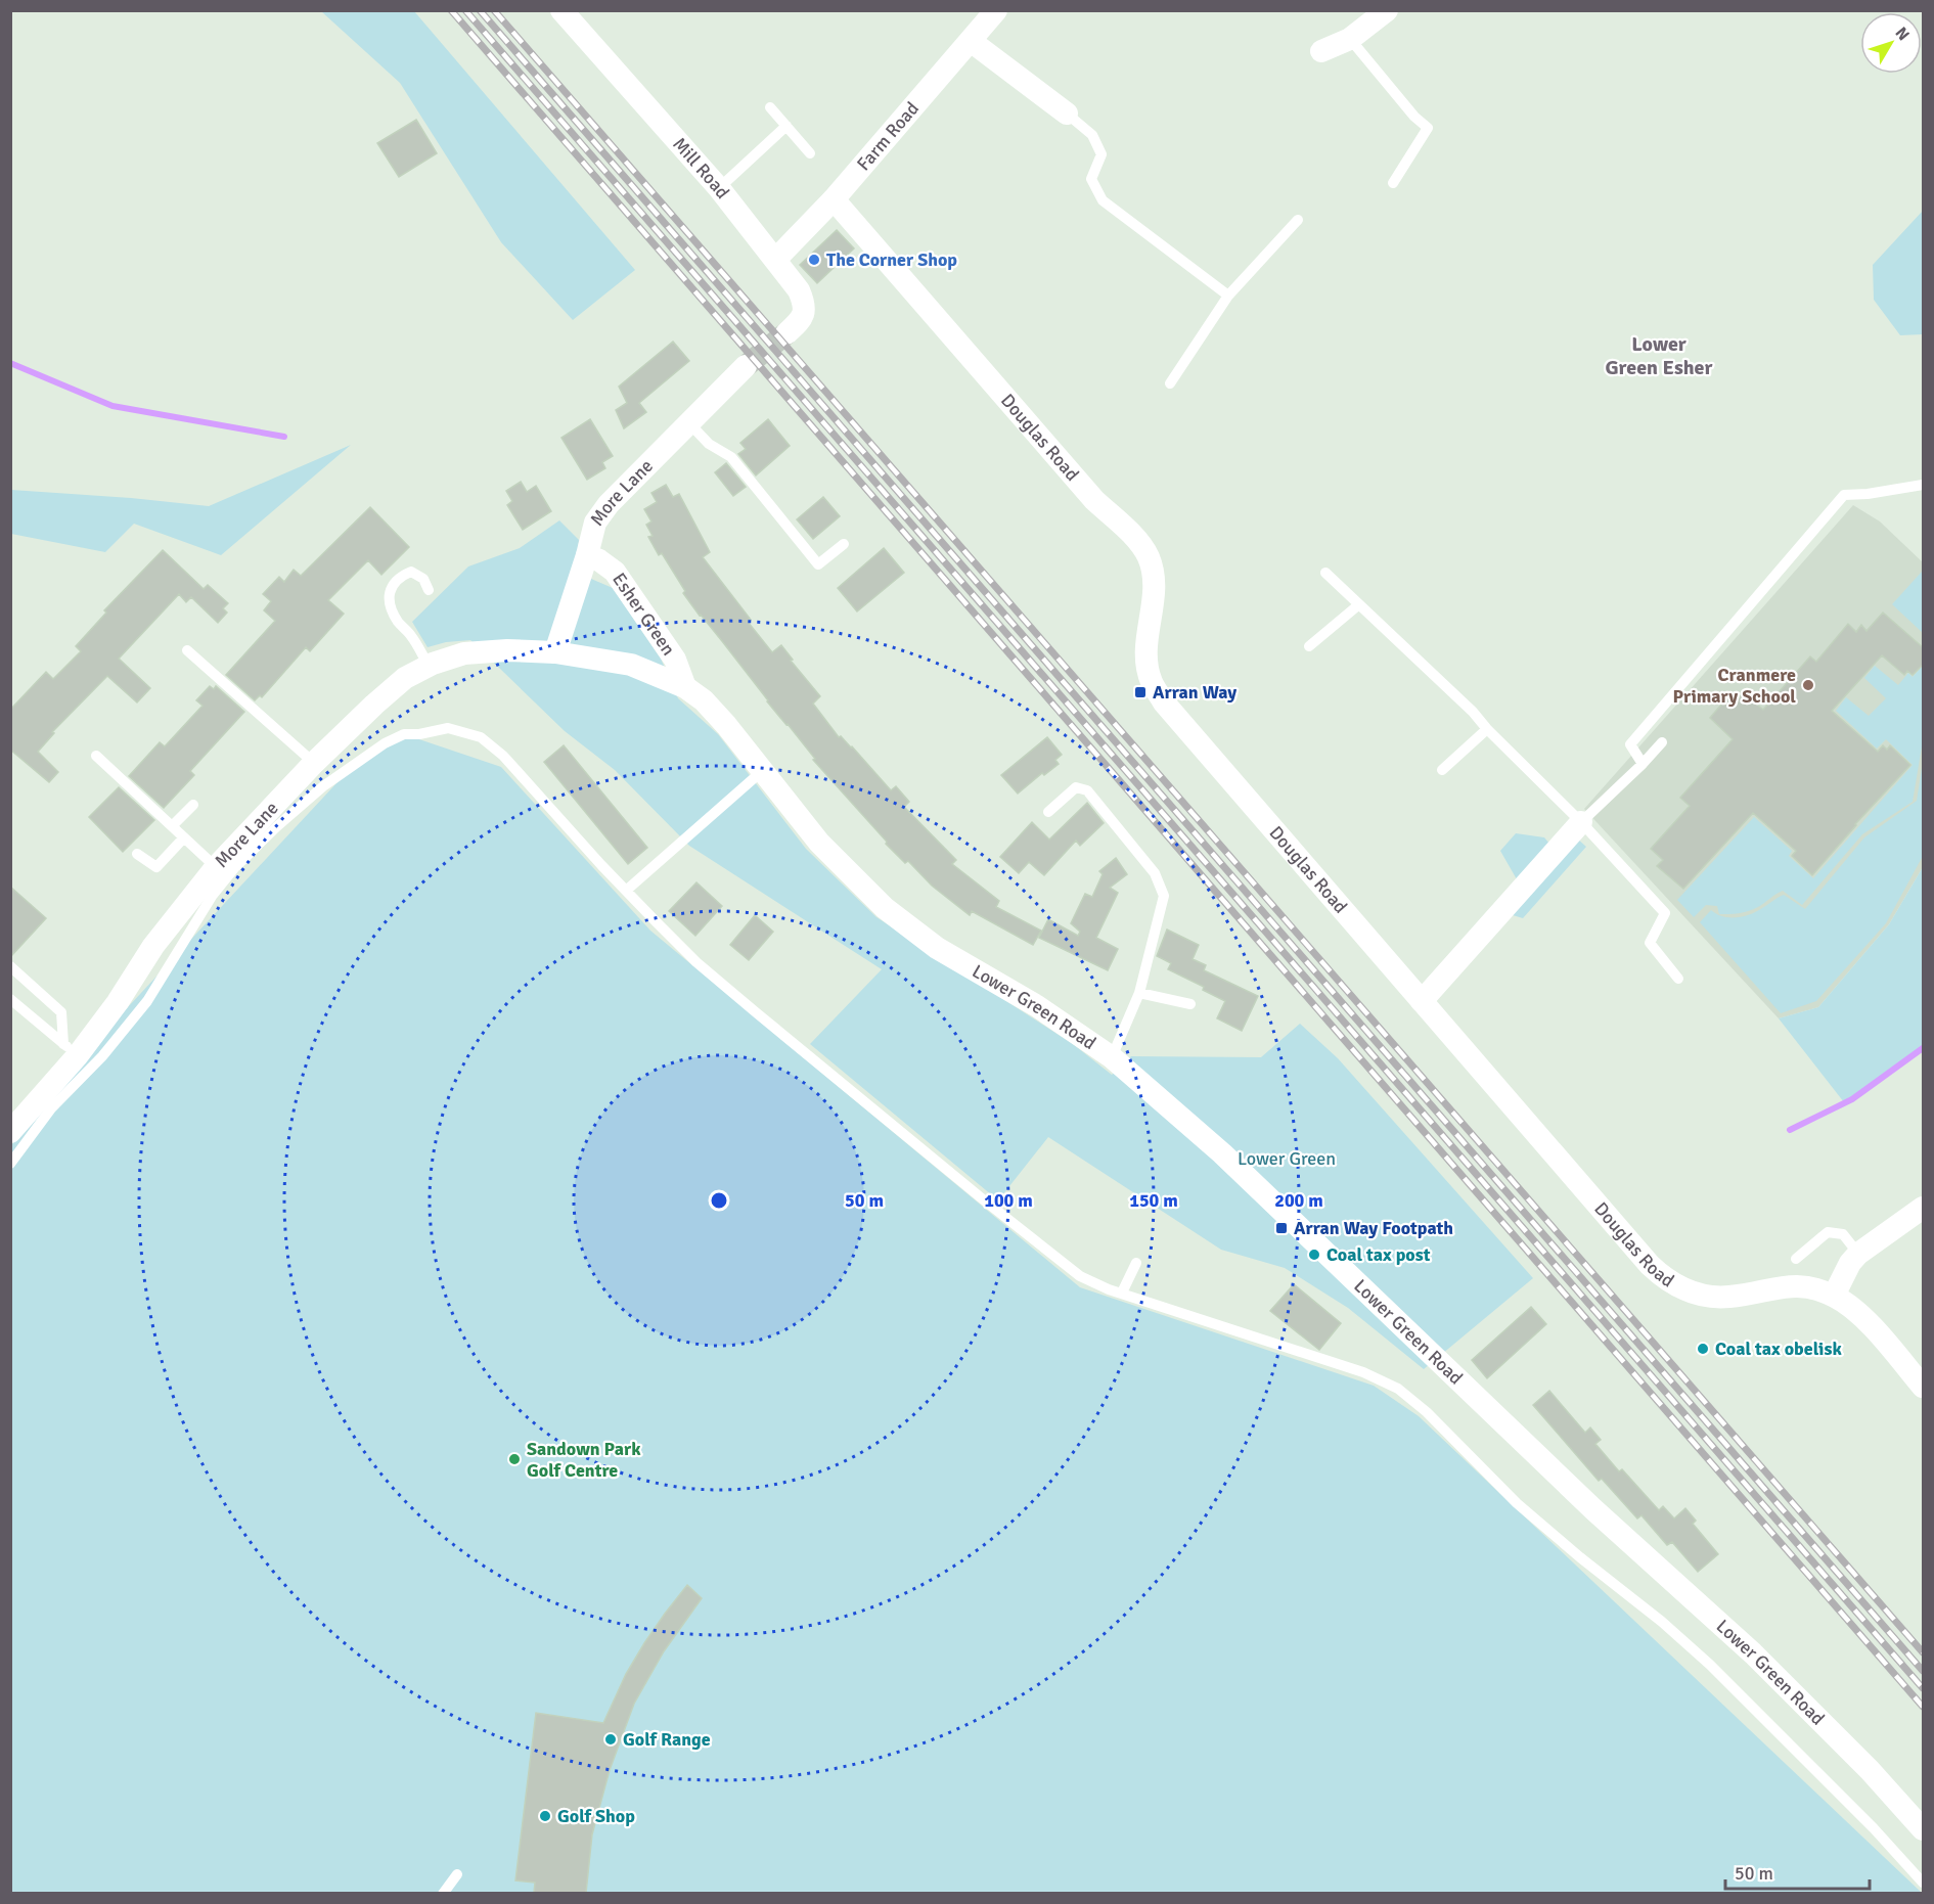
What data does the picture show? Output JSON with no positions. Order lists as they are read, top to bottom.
{
  "streets": {
    "street": [
      "Farm Road",
      "Mill Road",
      "Douglas Road",
      "More Lane",
      "Esher Green",
      "Lower Green Road"
    ]
  },
  "crossings": [
    ["Farm Road", "Mill Road"],
    ["Farm Road", "Douglas Road"],
    ["More Lane", "Esher Green"],
    ["More Lane", "Lower Green Road"]
  ],
  "districts": ["Lower Green Esher"],
  "parks": ["Lower Green"],
  "places": {
    "other": [
      "The Corner Shop",
      "Cranmere Primary School",
      "Coal tax post",
      "Coal tax obelisk",
      "Sandown Park Golf Centre",
      "Golf Range",
      "Golf Shop"
    ],
    "transit": ["Arran Way", "Arran Way Footpath"]
  },
  "scale_bar": "50 m",
  "north": "top right",
  "rings": [
    "50 m",
    "100 m",
    "150 m",
    "200 m"
  ]
}
